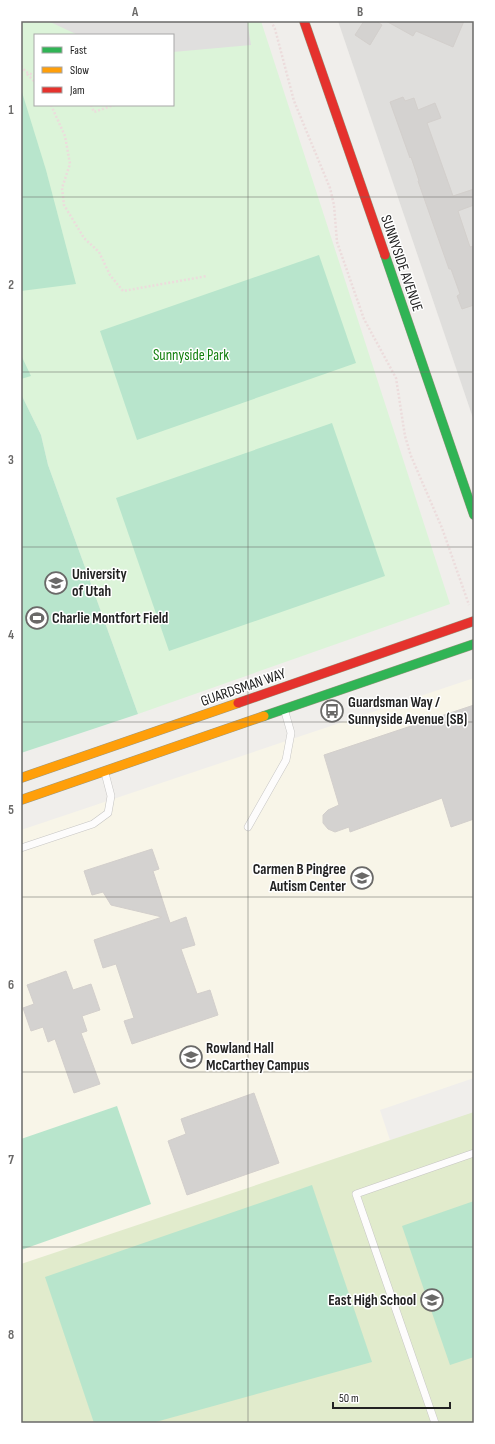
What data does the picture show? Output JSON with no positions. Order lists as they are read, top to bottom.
{
  "streets": {
    "street": ["SUNNYSIDE AVENUE", "GUARDSMAN WAY"]
  },
  "parks": ["Sunnyside Park"],
  "places": {
    "school or university": [
      "University of Utah",
      "Carmen B Pingree Autism Center",
      "Rowland Hall McCarthey Campus",
      "East High School"
    ],
    "sports": ["Charlie Montfort Field"],
    "bus stop": ["Guardsman Way / Sunnyside Avenue (SB)"]
  },
  "legend": ["Fast", "Slow", "Jam"],
  "scale_bar": "50 m",
  "grid": {
    "columns": ["A", "B"],
    "rows": [
      "1",
      "2",
      "3",
      "4",
      "5",
      "6",
      "7",
      "8"
    ]
  }
}
